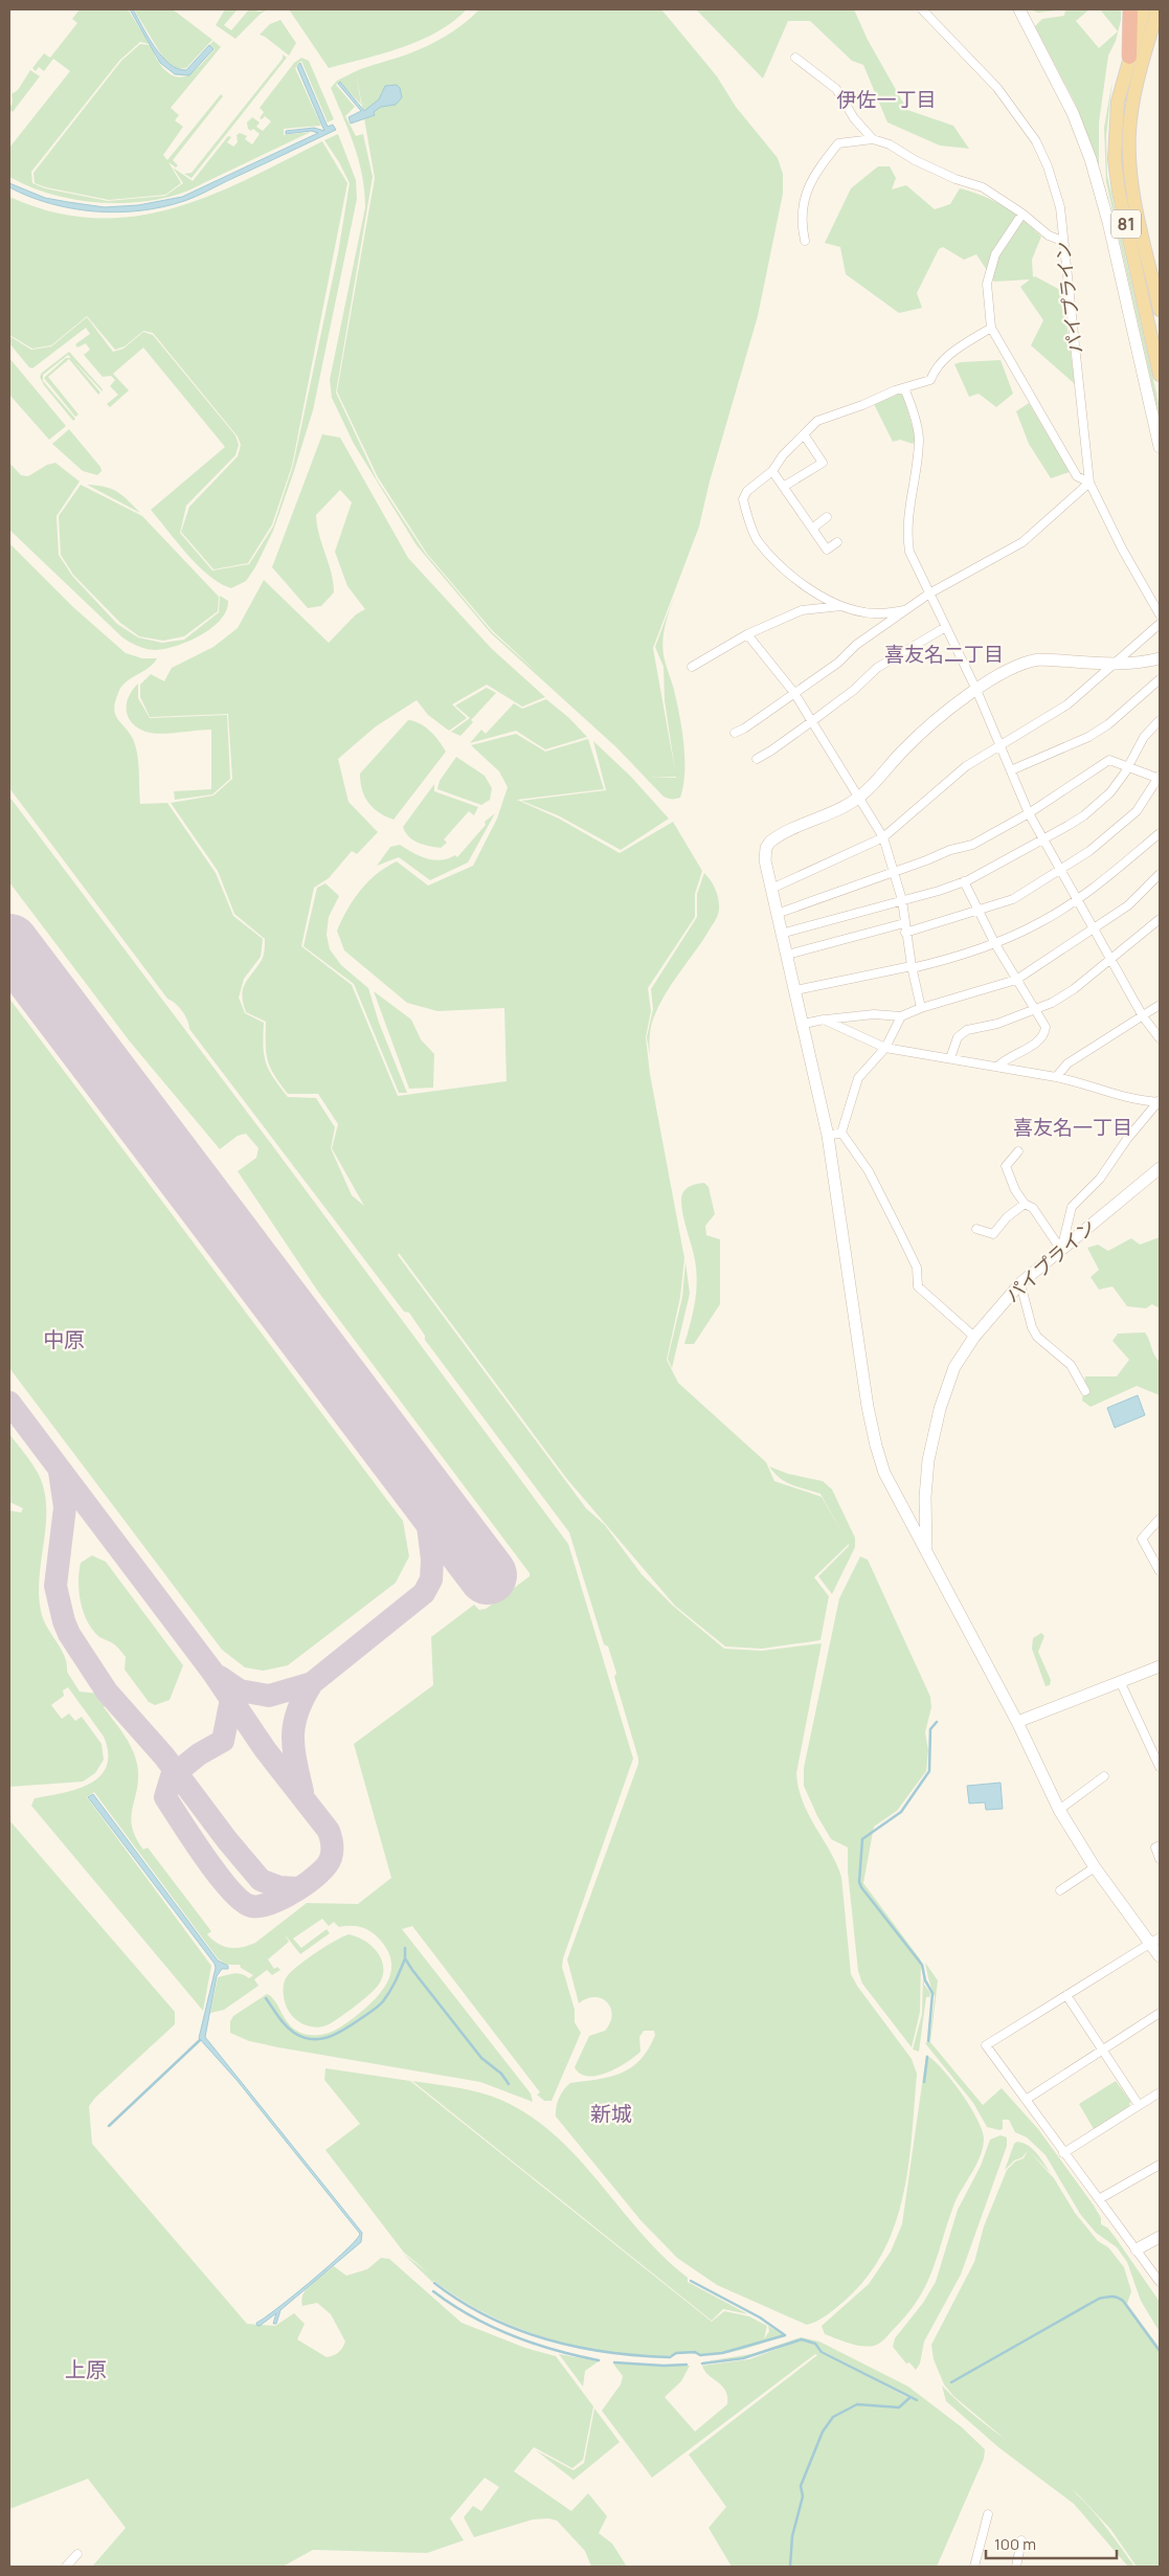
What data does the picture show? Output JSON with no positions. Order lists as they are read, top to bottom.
{
  "streets": {
    "main road": ["81"],
    "street": ["パイプライン"]
  },
  "districts": [
    "伊佐一丁目",
    "喜友名二丁目",
    "喜友名一丁目",
    "中原",
    "新城",
    "上原"
  ],
  "scale_bar": "100 m"
}
